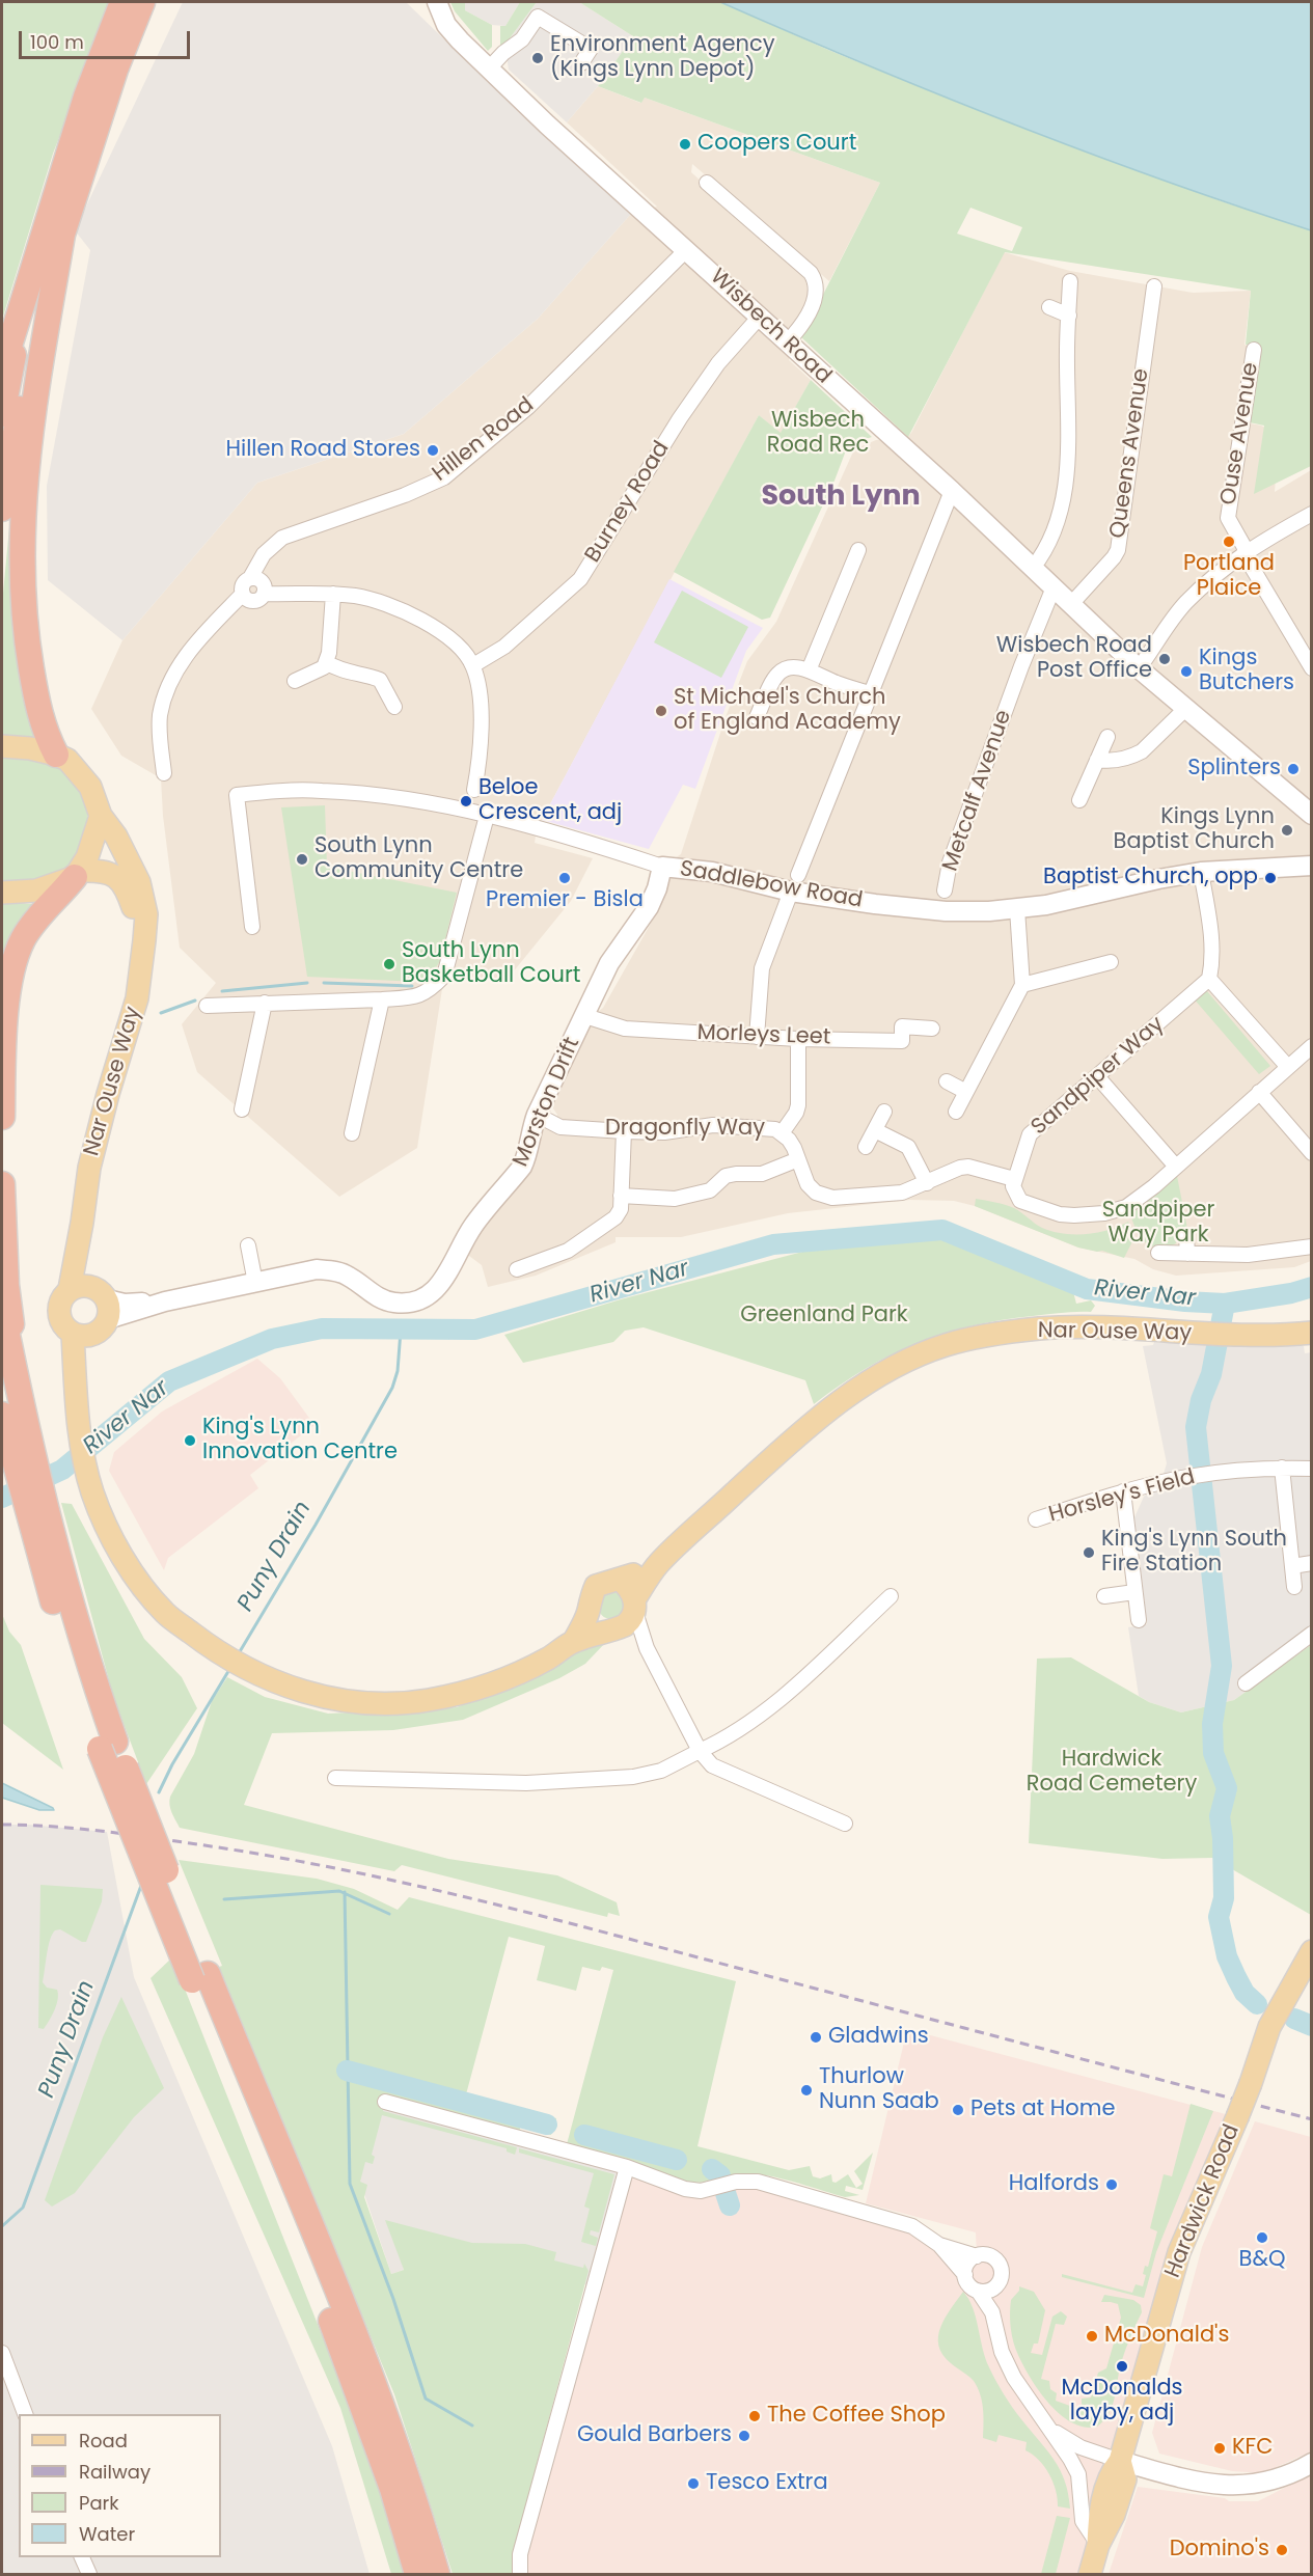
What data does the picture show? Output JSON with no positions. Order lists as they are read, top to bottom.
{
  "streets": {
    "main road": ["Nar Ouse Way", "Hardwick Road"],
    "street": [
      "Wisbech Road",
      "Ouse Avenue",
      "Hillen Road",
      "Queens Avenue",
      "Burney Road",
      "Metcalf Avenue",
      "Saddlebow Road",
      "Morleys Leet",
      "Sandpiper Way",
      "Morston Drift",
      "Dragonfly Way",
      "Horsley's Field"
    ]
  },
  "crossings": [
    ["Wisbech Road", "Hillen Road"],
    ["Wisbech Road", "Queens Avenue"],
    ["Wisbech Road", "Burney Road"],
    ["Wisbech Road", "Metcalf Avenue"],
    ["Saddlebow Road", "Morston Drift"],
    ["Morleys Leet", "Morston Drift"],
    ["Sandpiper Way", "Dragonfly Way"],
    ["Nar Ouse Way", "Morston Drift"],
    ["Morston Drift", "Dragonfly Way"]
  ],
  "districts": ["South Lynn"],
  "water": ["River Nar", "Puny Drain"],
  "parks": [
    "Wisbech Road Rec",
    "Sandpiper Way Park",
    "Greenland Park",
    "Hardwick Road Cemetery"
  ],
  "places": [
    "Environment Agency (Kings Lynn Depot)",
    "Coopers Court",
    "Hillen Road Stores",
    "Portland Plaice",
    "Wisbech Road Post Office",
    "Kings Butchers",
    "St Michael's Church of England Academy",
    "Splinters",
    "Beloe Crescent, adj",
    "Kings Lynn Baptist Church",
    "South Lynn Community Centre",
    "Premier - Bisla",
    "Baptist Church, opp",
    "South Lynn Basketball Court",
    "King's Lynn Innovation Centre",
    "King's Lynn South Fire Station",
    "Gladwins",
    "Thurlow Nunn Saab",
    "Pets at Home",
    "Halfords",
    "B&Q",
    "McDonald's",
    "McDonalds layby, adj",
    "The Coffee Shop",
    "Gould Barbers",
    "KFC",
    "Tesco Extra",
    "Domino's"
  ],
  "legend": [
    "Road",
    "Railway",
    "Park",
    "Water"
  ],
  "scale_bar": "100 m"
}
